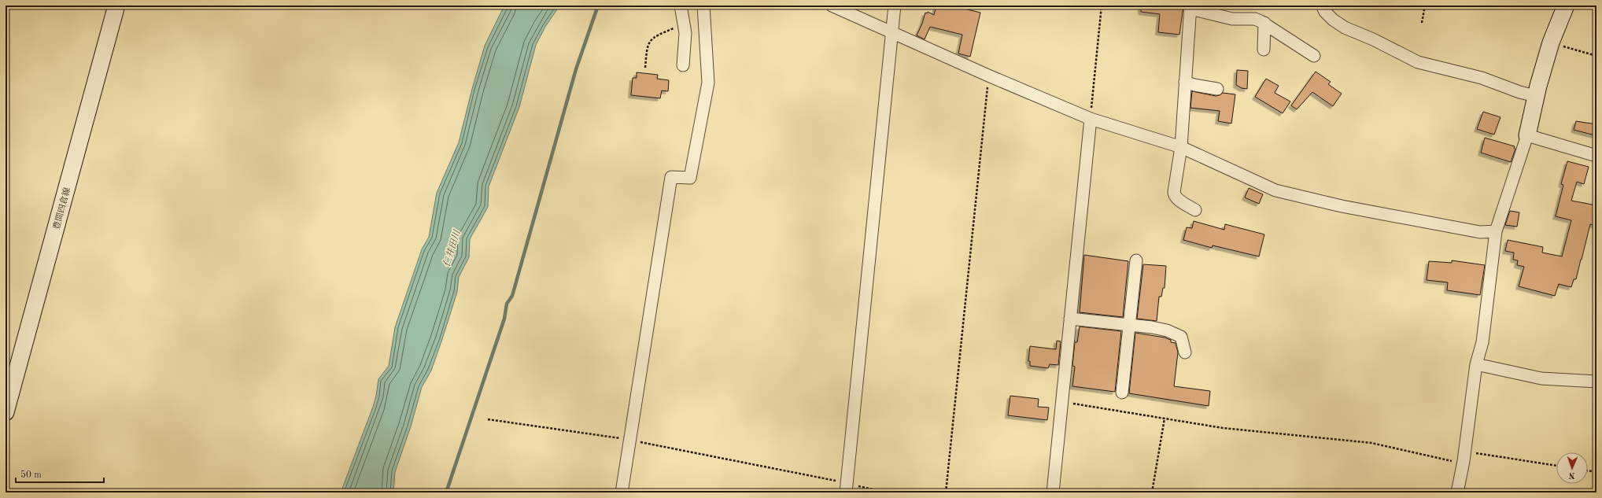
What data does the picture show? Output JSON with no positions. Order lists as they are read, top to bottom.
{
  "streets": {
    "main road": ["豊間四倉線"]
  },
  "water": ["仁井田川"],
  "scale_bar": "50 m",
  "north": "bottom"
}
